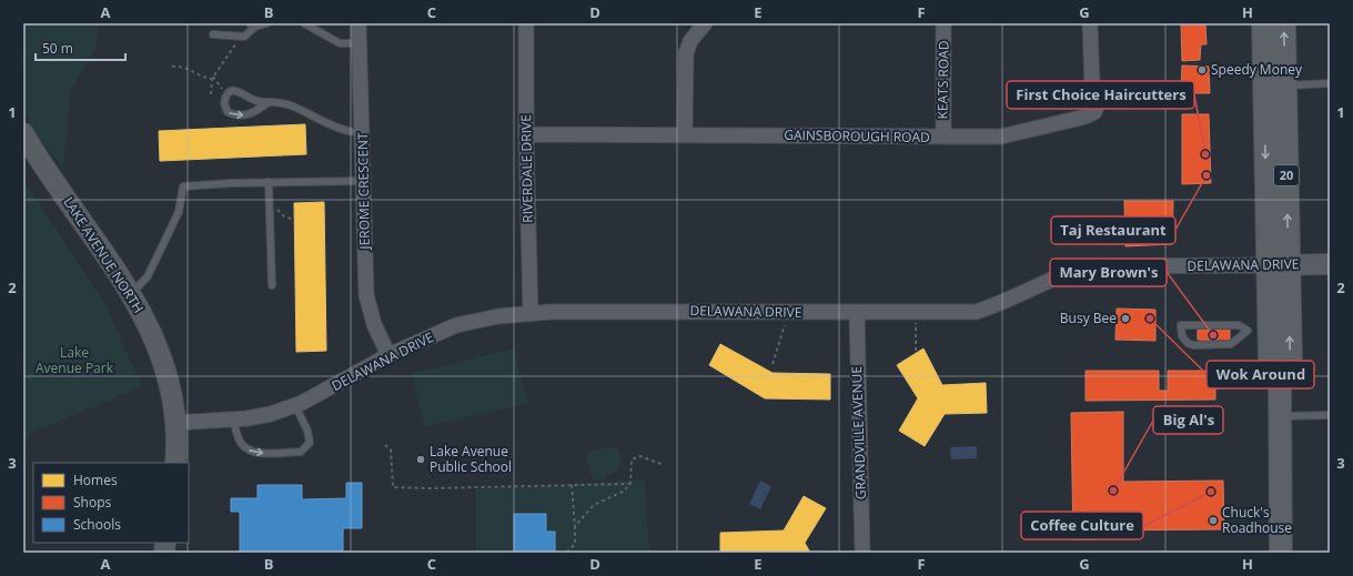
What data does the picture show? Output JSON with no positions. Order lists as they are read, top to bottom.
{
  "streets": {
    "main road": ["20"],
    "street": [
      "KEATS ROAD",
      "GAINSBOROUGH ROAD",
      "RIVERDALE DRIVE",
      "JEROME CRESCENT",
      "LAKE AVENUE NORTH",
      "DELAWANA DRIVE",
      "GRANDVILLE AVENUE"
    ]
  },
  "crossings": [
    ["KEATS ROAD", "GAINSBOROUGH ROAD"],
    ["GAINSBOROUGH ROAD", "RIVERDALE DRIVE"],
    ["RIVERDALE DRIVE", "DELAWANA DRIVE"],
    ["20", "DELAWANA DRIVE"],
    ["JEROME CRESCENT", "DELAWANA DRIVE"],
    ["LAKE AVENUE NORTH", "DELAWANA DRIVE"],
    ["DELAWANA DRIVE", "GRANDVILLE AVENUE"]
  ],
  "parks": ["Lake Avenue Park"],
  "places": [
    "Speedy Money",
    "First Choice Haircutters",
    "Taj Restaurant",
    "Busy Bee",
    "Wok Around",
    "Mary Brown's",
    "Lake Avenue Public School",
    "Big Al's",
    "Coffee Culture",
    "Chuck's Roadhouse"
  ],
  "legend": ["Homes", "Shops", "Schools"],
  "scale_bar": "50 m",
  "grid": {
    "columns": [
      "A",
      "B",
      "C",
      "D",
      "E",
      "F",
      "G",
      "H"
    ],
    "rows": ["1", "2", "3"]
  }
}
